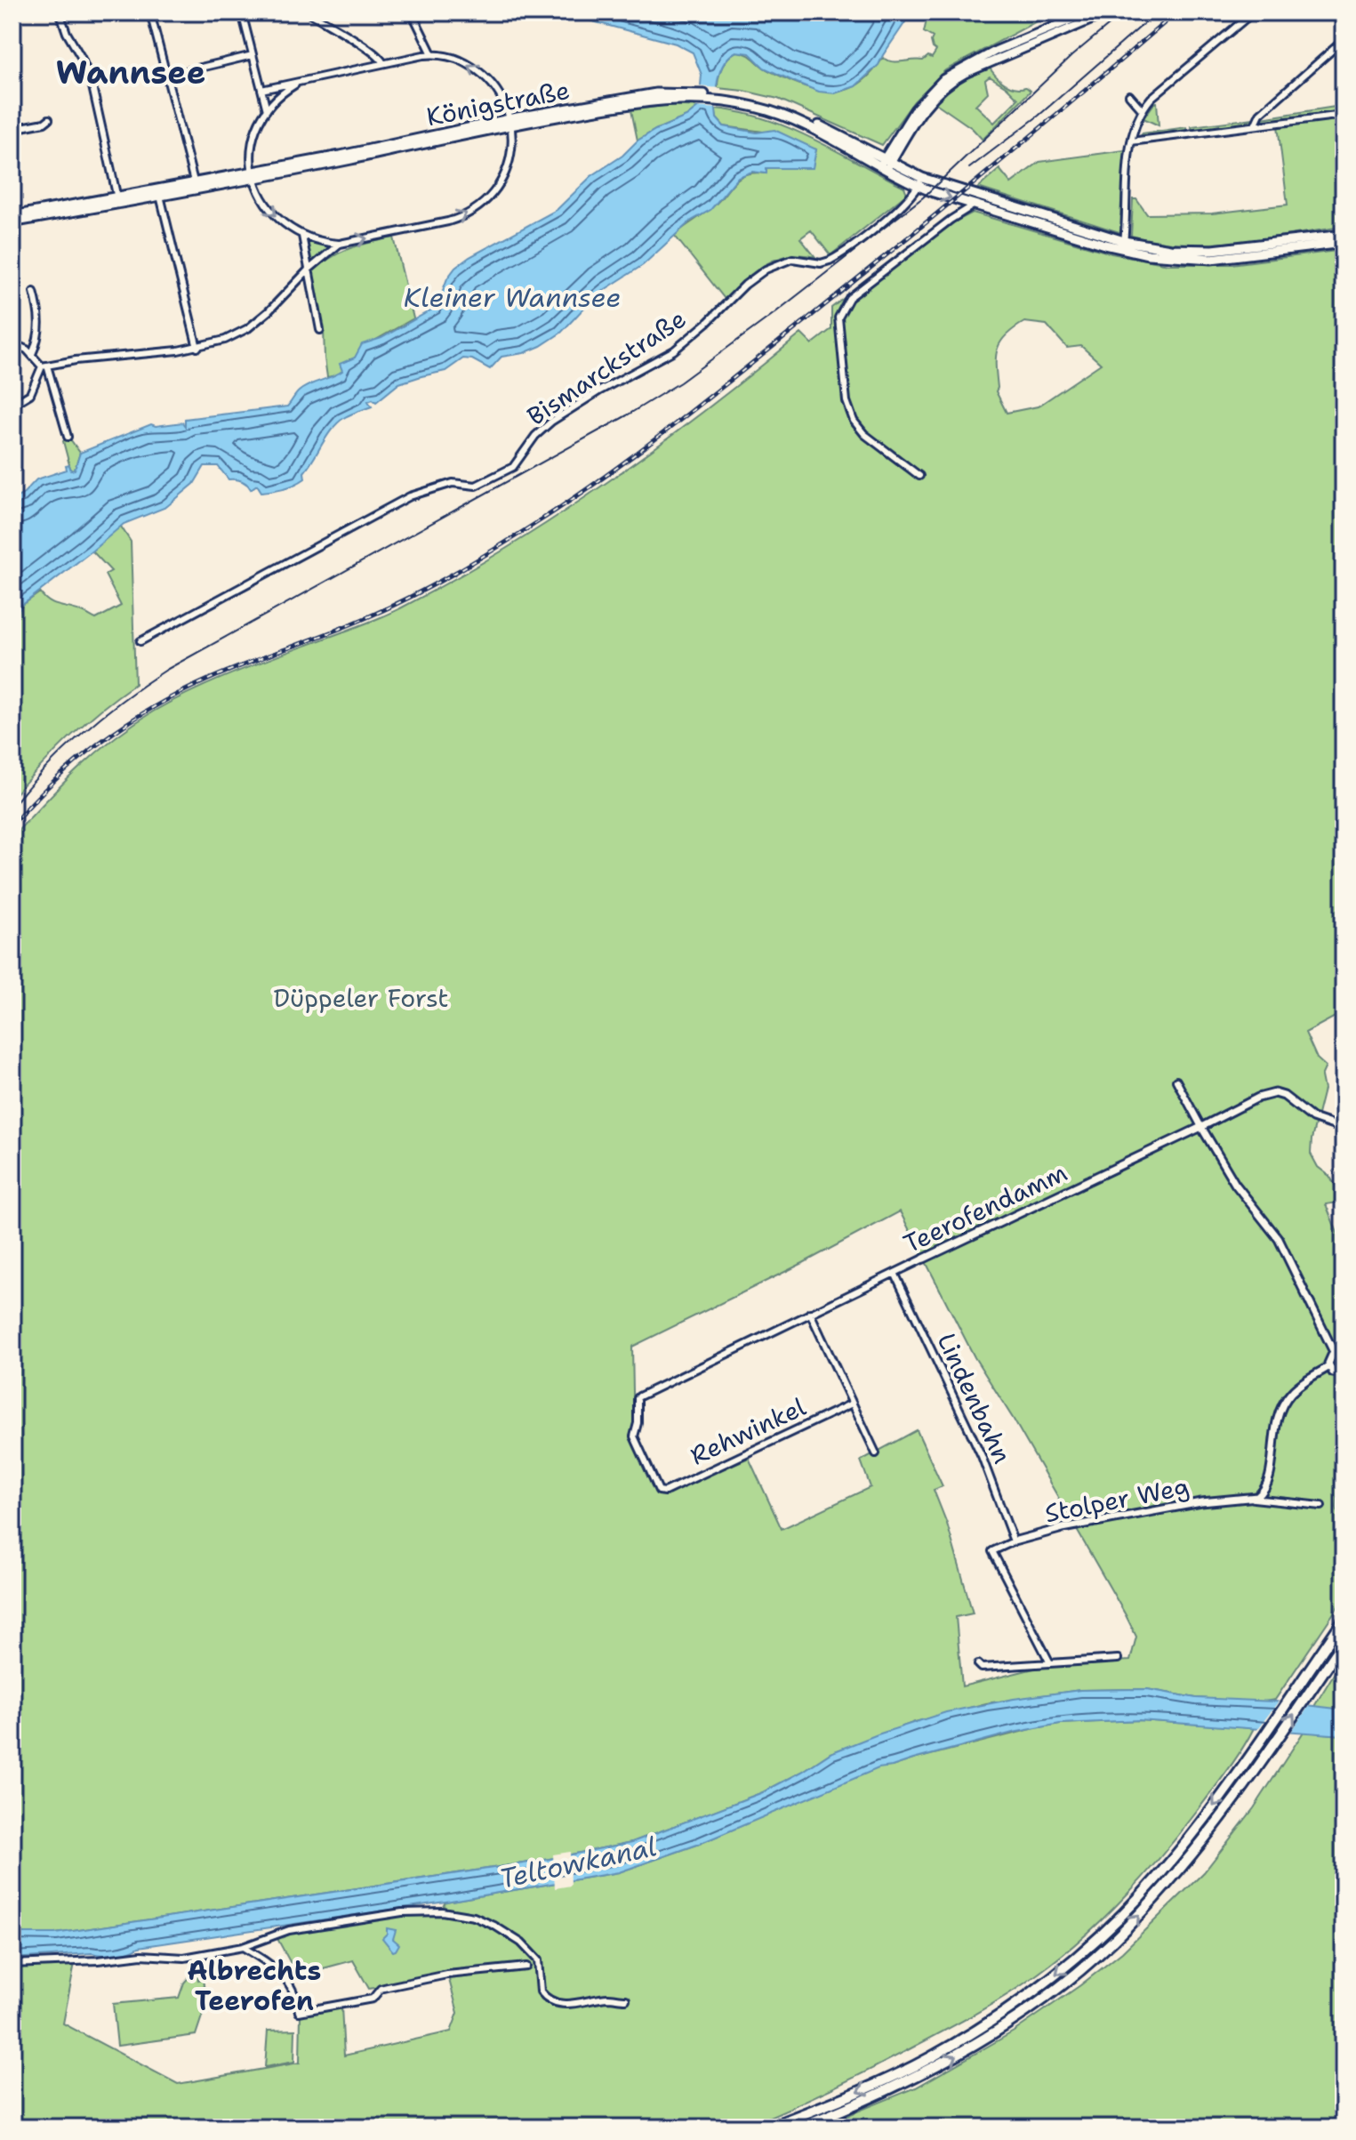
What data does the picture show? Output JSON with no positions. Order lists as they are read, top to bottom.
{
  "streets": {
    "main road": ["Königstraße"],
    "street": [
      "Bismarckstraße",
      "Teerofendamm",
      "Lindenbahn",
      "Rehwinkel",
      "Stolper Weg"
    ]
  },
  "crossings": [
    ["Königstraße", "Bismarckstraße"],
    ["Teerofendamm", "Lindenbahn"],
    ["Teerofendamm", "Rehwinkel"],
    ["Lindenbahn", "Stolper Weg"]
  ],
  "districts": ["Wannsee", "Albrechts Teerofen"],
  "water": ["Kleiner Wannsee", "Teltowkanal"],
  "parks": ["Düppeler Forst"]
}
